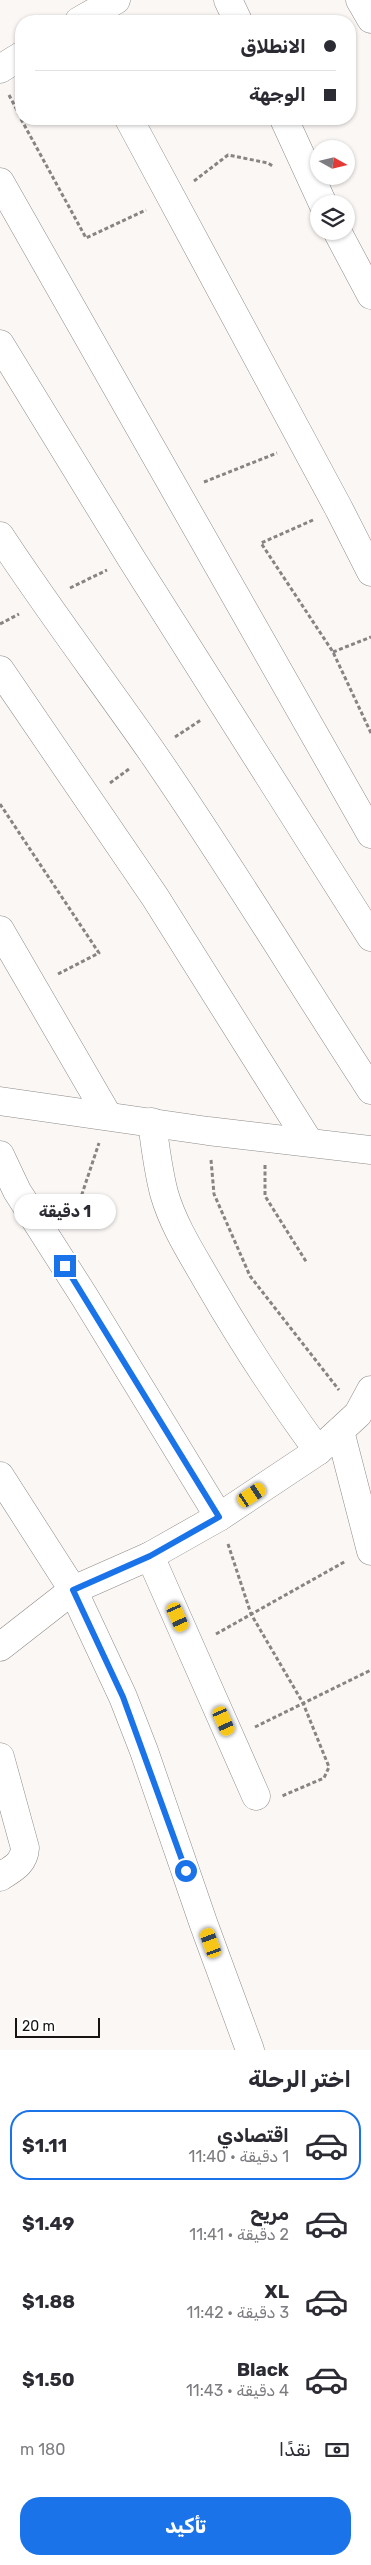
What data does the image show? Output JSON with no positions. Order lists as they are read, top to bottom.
{
  "scale_bar": "20 m",
  "north": "right",
  "page": {
    "banner": ["الانطلاق", "الوجهة"],
    "bubble": "1 دقيقة",
    "scale": "20 m",
    "heading": "اختر الرحلة",
    "list": [
      {
        "name": "اقتصادي",
        "note": "1 دقيقة · 11:40",
        "value": "$1.11"
      },
      {
        "name": "مريح",
        "note": "2 دقيقة · 11:41",
        "value": "$1.49"
      },
      {
        "name": "XL",
        "note": "3 دقيقة · 11:42",
        "value": "$1.88"
      },
      {
        "name": "Black",
        "note": "4 دقيقة · 11:43",
        "value": "$1.50"
      }
    ],
    "pay": ["نقدًا", "180 m"],
    "buttons": "تأكيد"
  }
}
